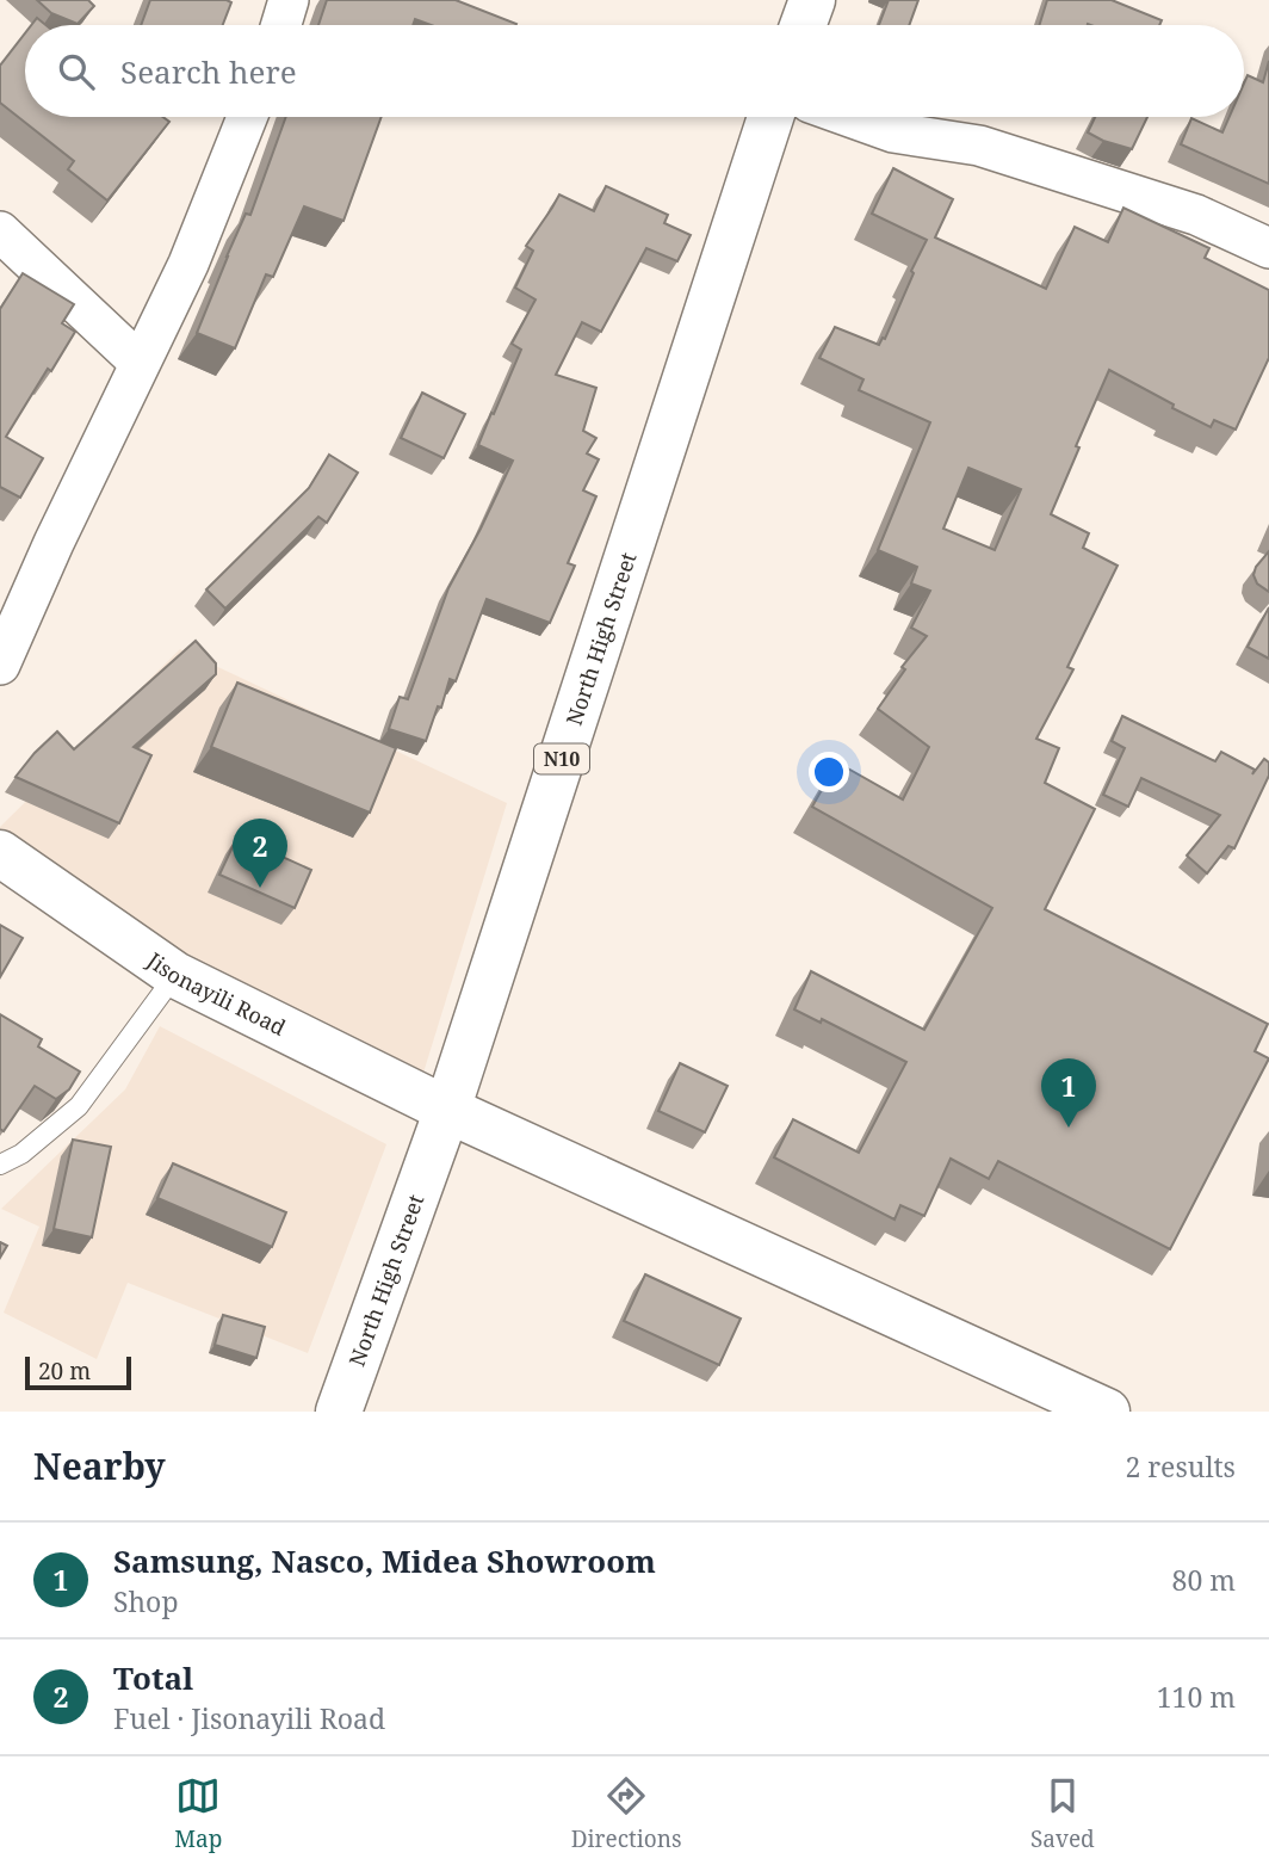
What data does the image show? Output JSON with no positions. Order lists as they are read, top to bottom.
{
  "streets": {
    "main road": ["North High Street", "N10", "Jisonayili Road"]
  },
  "crossings": [
    ["North High Street", "Jisonayili Road"]
  ],
  "scale_bar": "20 m",
  "page": {
    "search": "Search here",
    "pins": ["2", "1"],
    "scale": "20 m",
    "heading": ["Nearby", "2 results"],
    "list": [
      {
        "mark": "1",
        "name": "Samsung, Nasco, Midea Showroom",
        "note": "Shop",
        "value": "80 m"
      },
      {
        "mark": "2",
        "name": "Total",
        "note": "Fuel · Jisonayili Road",
        "value": "110 m"
      }
    ],
    "nav": ["Map", "Directions", "Saved"]
  }
}
